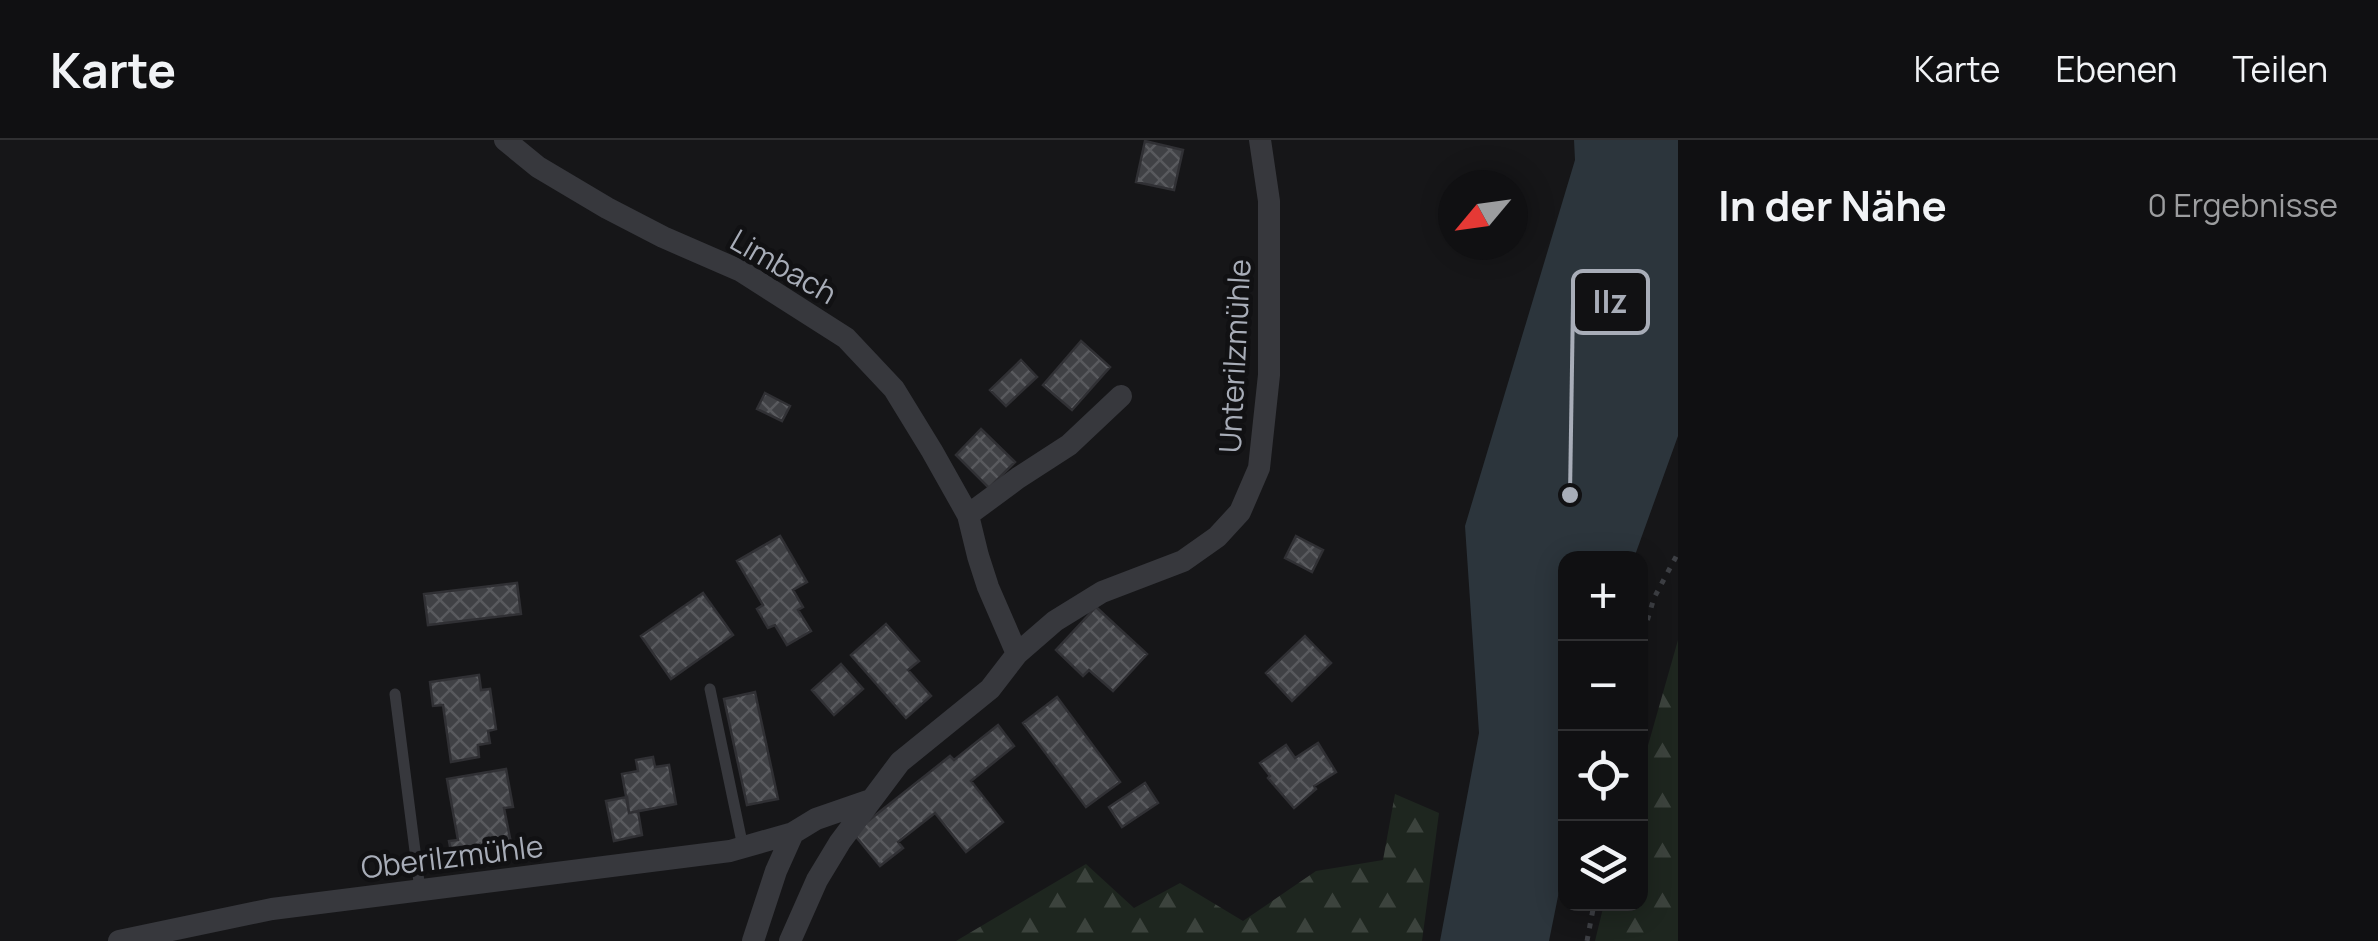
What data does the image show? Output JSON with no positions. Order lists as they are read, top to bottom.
{
  "streets": {
    "street": ["Limbach", "Unterilzmühle", "Oberilzmühle"]
  },
  "crossings": [
    ["Unterilzmühle", "Oberilzmühle"]
  ],
  "places": ["Ilz"],
  "north": "bottom left",
  "page": {
    "header": "Karte",
    "nav": ["Karte", "Ebenen", "Teilen"],
    "heading": ["In der Nähe", "0 Ergebnisse"],
    "map_buttons": ["+", "−"]
  }
}
